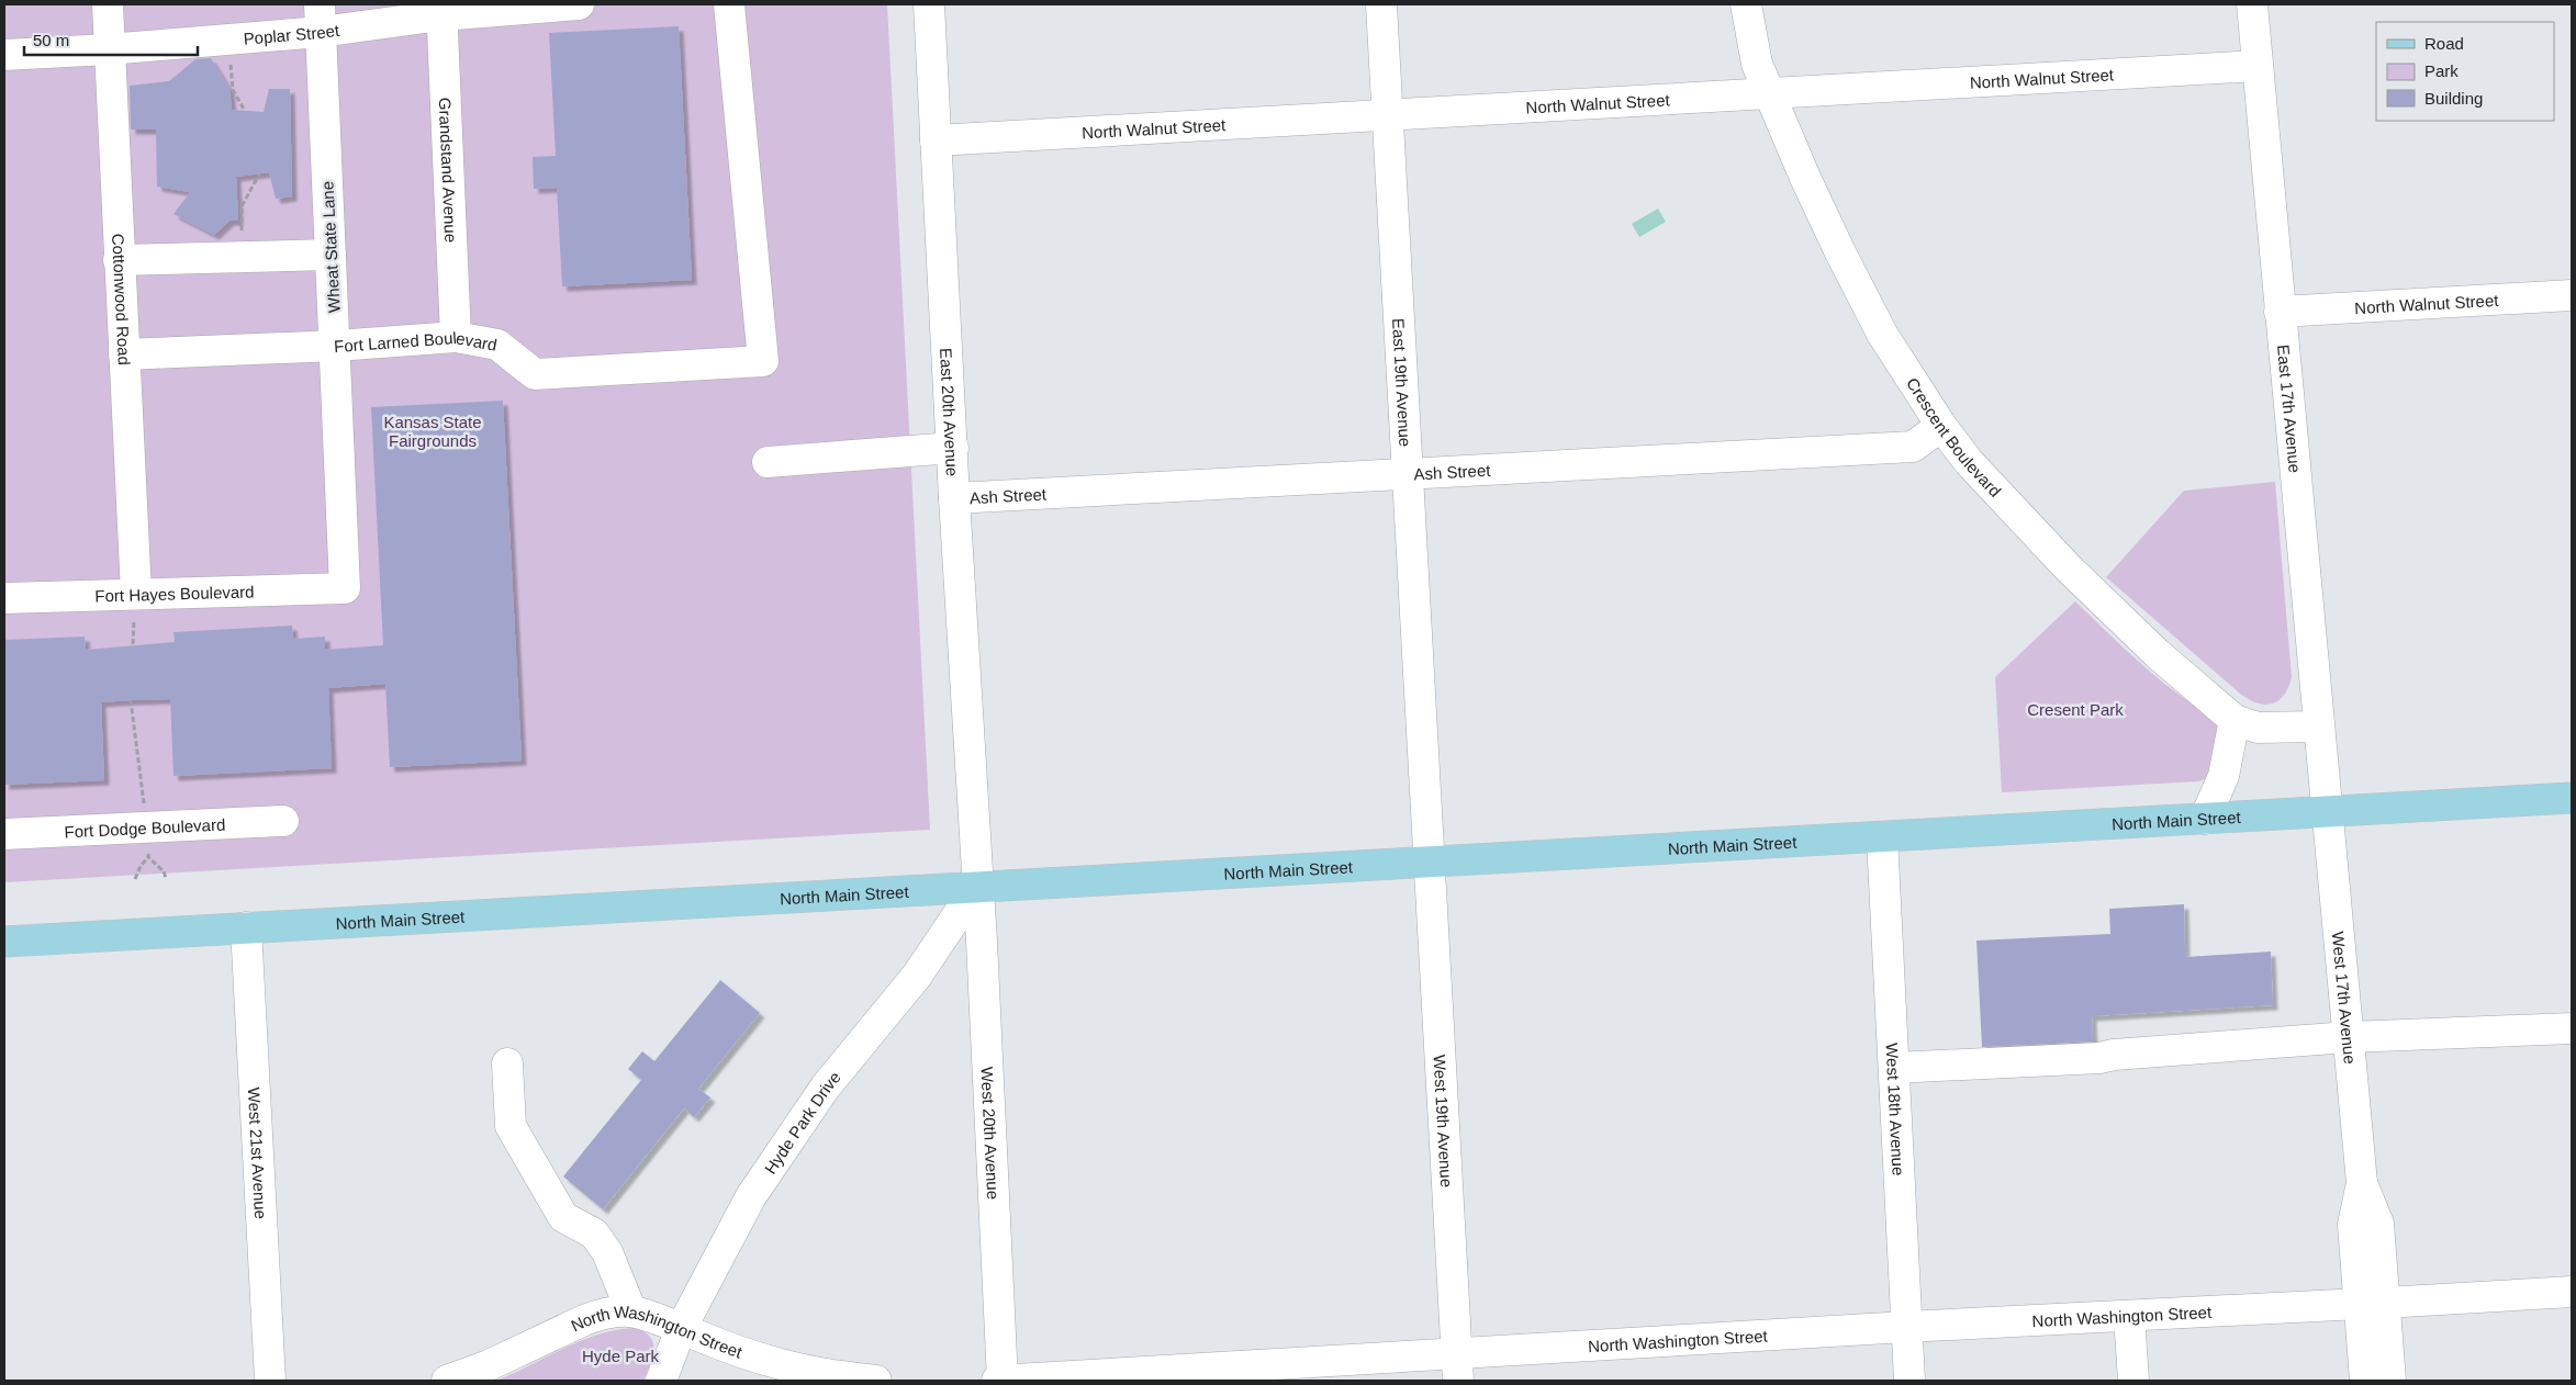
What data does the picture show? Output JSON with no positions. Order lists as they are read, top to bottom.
{
  "streets": {
    "main road": ["North Main Street"],
    "street": [
      "Poplar Street",
      "North Walnut Street",
      "Grandstand Avenue",
      "Wheat State Lane",
      "Cottonwood Road",
      "Fort Larned Boulevard",
      "East 19th Avenue",
      "East 17th Avenue",
      "East 20th Avenue",
      "Crescent Boulevard",
      "Ash Street",
      "Fort Hayes Boulevard",
      "Fort Dodge Boulevard",
      "West 17th Avenue",
      "West 18th Avenue",
      "West 19th Avenue",
      "Hyde Park Drive",
      "West 20th Avenue",
      "West 21st Avenue",
      "North Washington Street"
    ]
  },
  "crossings": [
    ["Poplar Street", "Grandstand Avenue"],
    ["Poplar Street", "Wheat State Lane"],
    ["Poplar Street", "Cottonwood Road"],
    ["North Walnut Street", "East 19th Avenue"],
    ["North Walnut Street", "East 17th Avenue"],
    ["North Walnut Street", "East 20th Avenue"],
    ["North Walnut Street", "Crescent Boulevard"],
    ["Grandstand Avenue", "Fort Larned Boulevard"],
    ["Wheat State Lane", "Fort Larned Boulevard"],
    ["Wheat State Lane", "Fort Hayes Boulevard"],
    ["Cottonwood Road", "Fort Larned Boulevard"],
    ["Cottonwood Road", "Fort Hayes Boulevard"],
    ["East 19th Avenue", "Ash Street"],
    ["East 19th Avenue", "North Main Street"],
    ["East 19th Avenue", "West 19th Avenue"],
    ["East 17th Avenue", "Crescent Boulevard"],
    ["East 17th Avenue", "North Main Street"],
    ["East 17th Avenue", "West 17th Avenue"],
    ["East 20th Avenue", "Ash Street"],
    ["East 20th Avenue", "North Main Street"],
    ["East 20th Avenue", "Hyde Park Drive"],
    ["East 20th Avenue", "West 20th Avenue"],
    ["Crescent Boulevard", "Ash Street"],
    ["North Main Street", "West 17th Avenue"],
    ["North Main Street", "West 18th Avenue"],
    ["North Main Street", "West 19th Avenue"],
    ["North Main Street", "Hyde Park Drive"],
    ["North Main Street", "West 20th Avenue"],
    ["North Main Street", "West 21st Avenue"],
    ["West 17th Avenue", "North Washington Street"],
    ["West 18th Avenue", "North Washington Street"],
    ["West 19th Avenue", "North Washington Street"],
    ["Hyde Park Drive", "West 20th Avenue"],
    ["Hyde Park Drive", "North Washington Street"],
    ["West 20th Avenue", "North Washington Street"]
  ],
  "parks": ["Kansas State Fairgrounds", "Cresent Park", "Hyde Park"],
  "legend": ["Road", "Park", "Building"],
  "scale_bar": "50 m"
}
